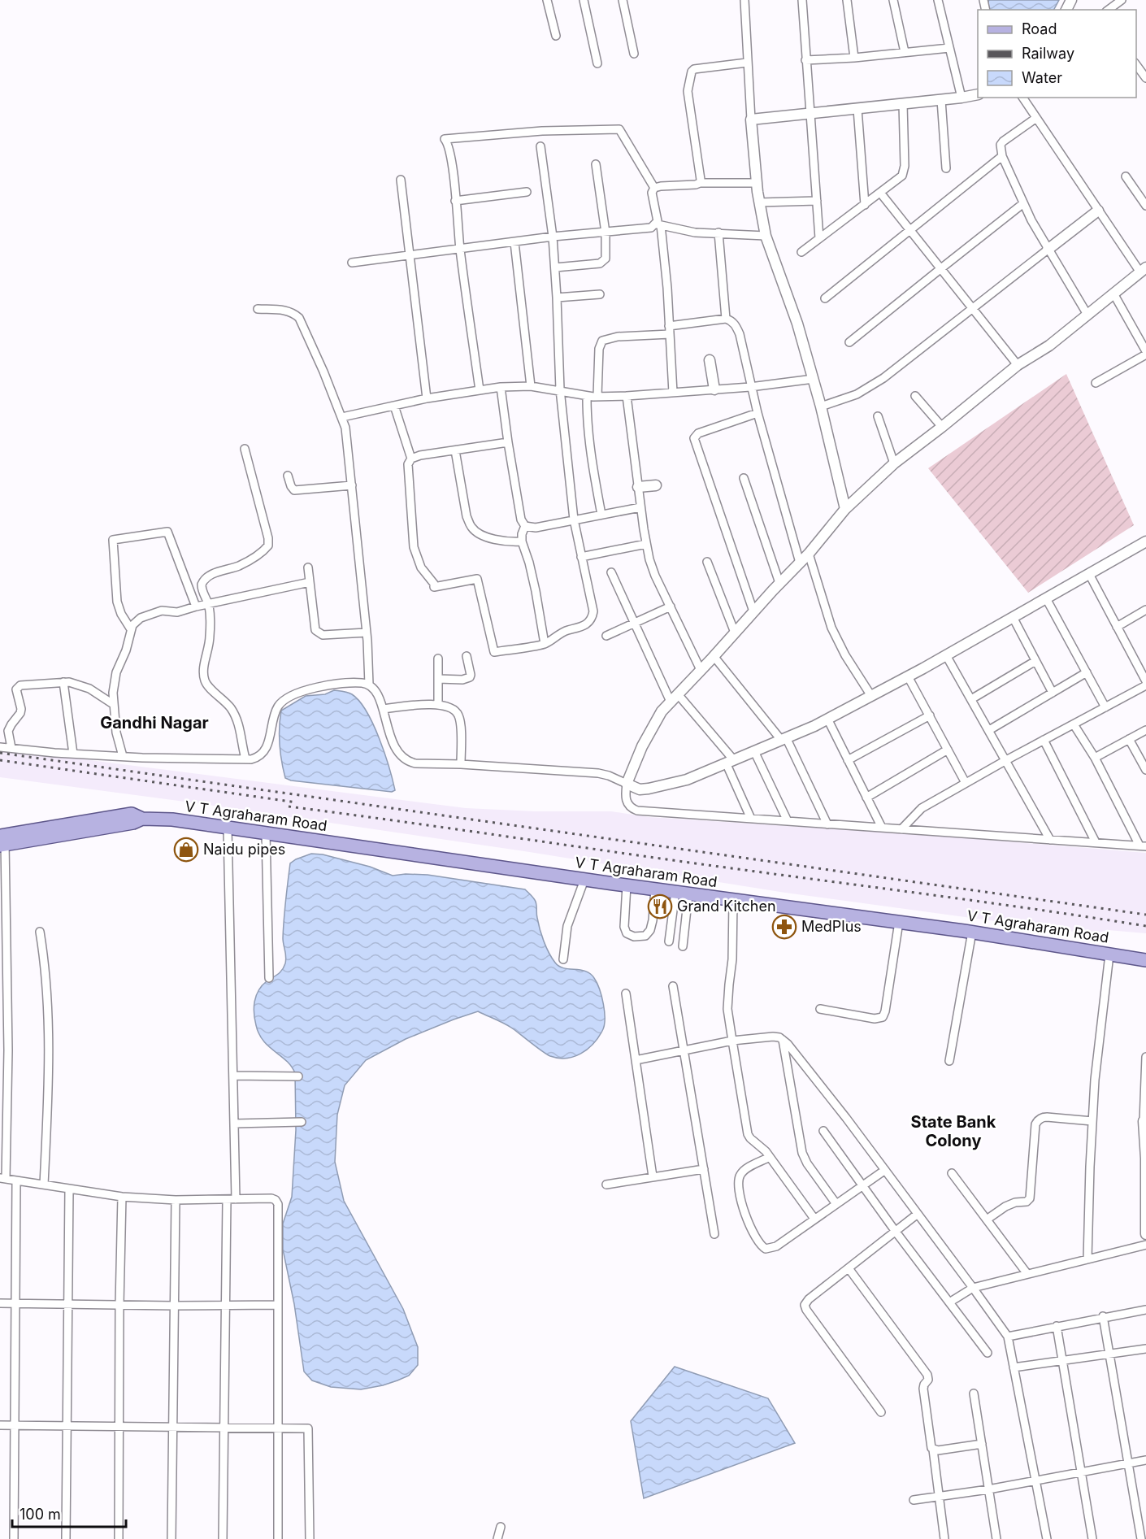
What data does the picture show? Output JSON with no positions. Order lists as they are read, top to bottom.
{
  "streets": {
    "main road": ["V T Agraharam Road"]
  },
  "districts": ["Gandhi Nagar", "State Bank Colony"],
  "places": {
    "shop": ["Naidu pipes"],
    "restaurant": ["Grand Kitchen"],
    "pharmacy": ["MedPlus"]
  },
  "legend": ["Road", "Railway", "Water"],
  "scale_bar": "100 m"
}
